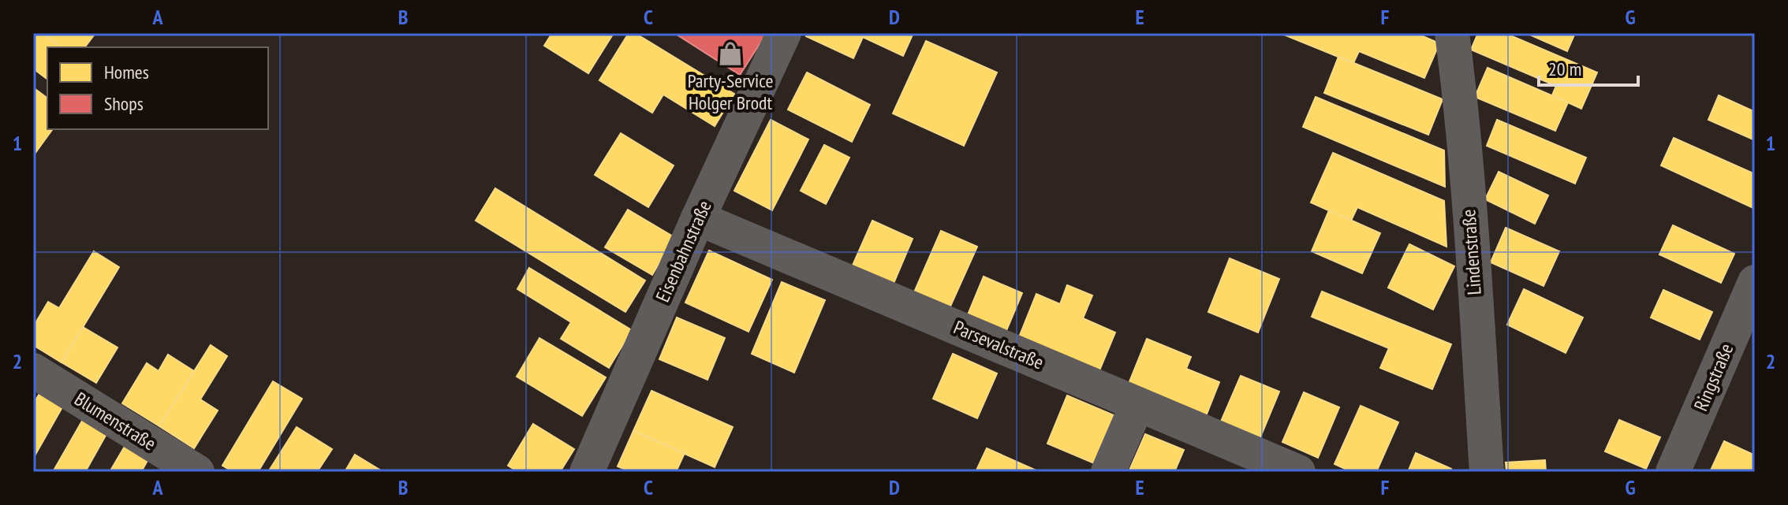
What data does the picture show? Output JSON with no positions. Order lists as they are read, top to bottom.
{
  "streets": {
    "street": [
      "Eisenbahnstraße",
      "Lindenstraße",
      "Parsevalstraße",
      "Ringstraße",
      "Blumenstraße"
    ]
  },
  "crossings": [
    ["Eisenbahnstraße", "Parsevalstraße"]
  ],
  "places": {
    "shop": ["Party-Service Holger Brodt"]
  },
  "legend": ["Homes", "Shops"],
  "scale_bar": "20 m",
  "grid": {
    "columns": [
      "A",
      "B",
      "C",
      "D",
      "E",
      "F",
      "G"
    ],
    "rows": ["1", "2"]
  }
}
